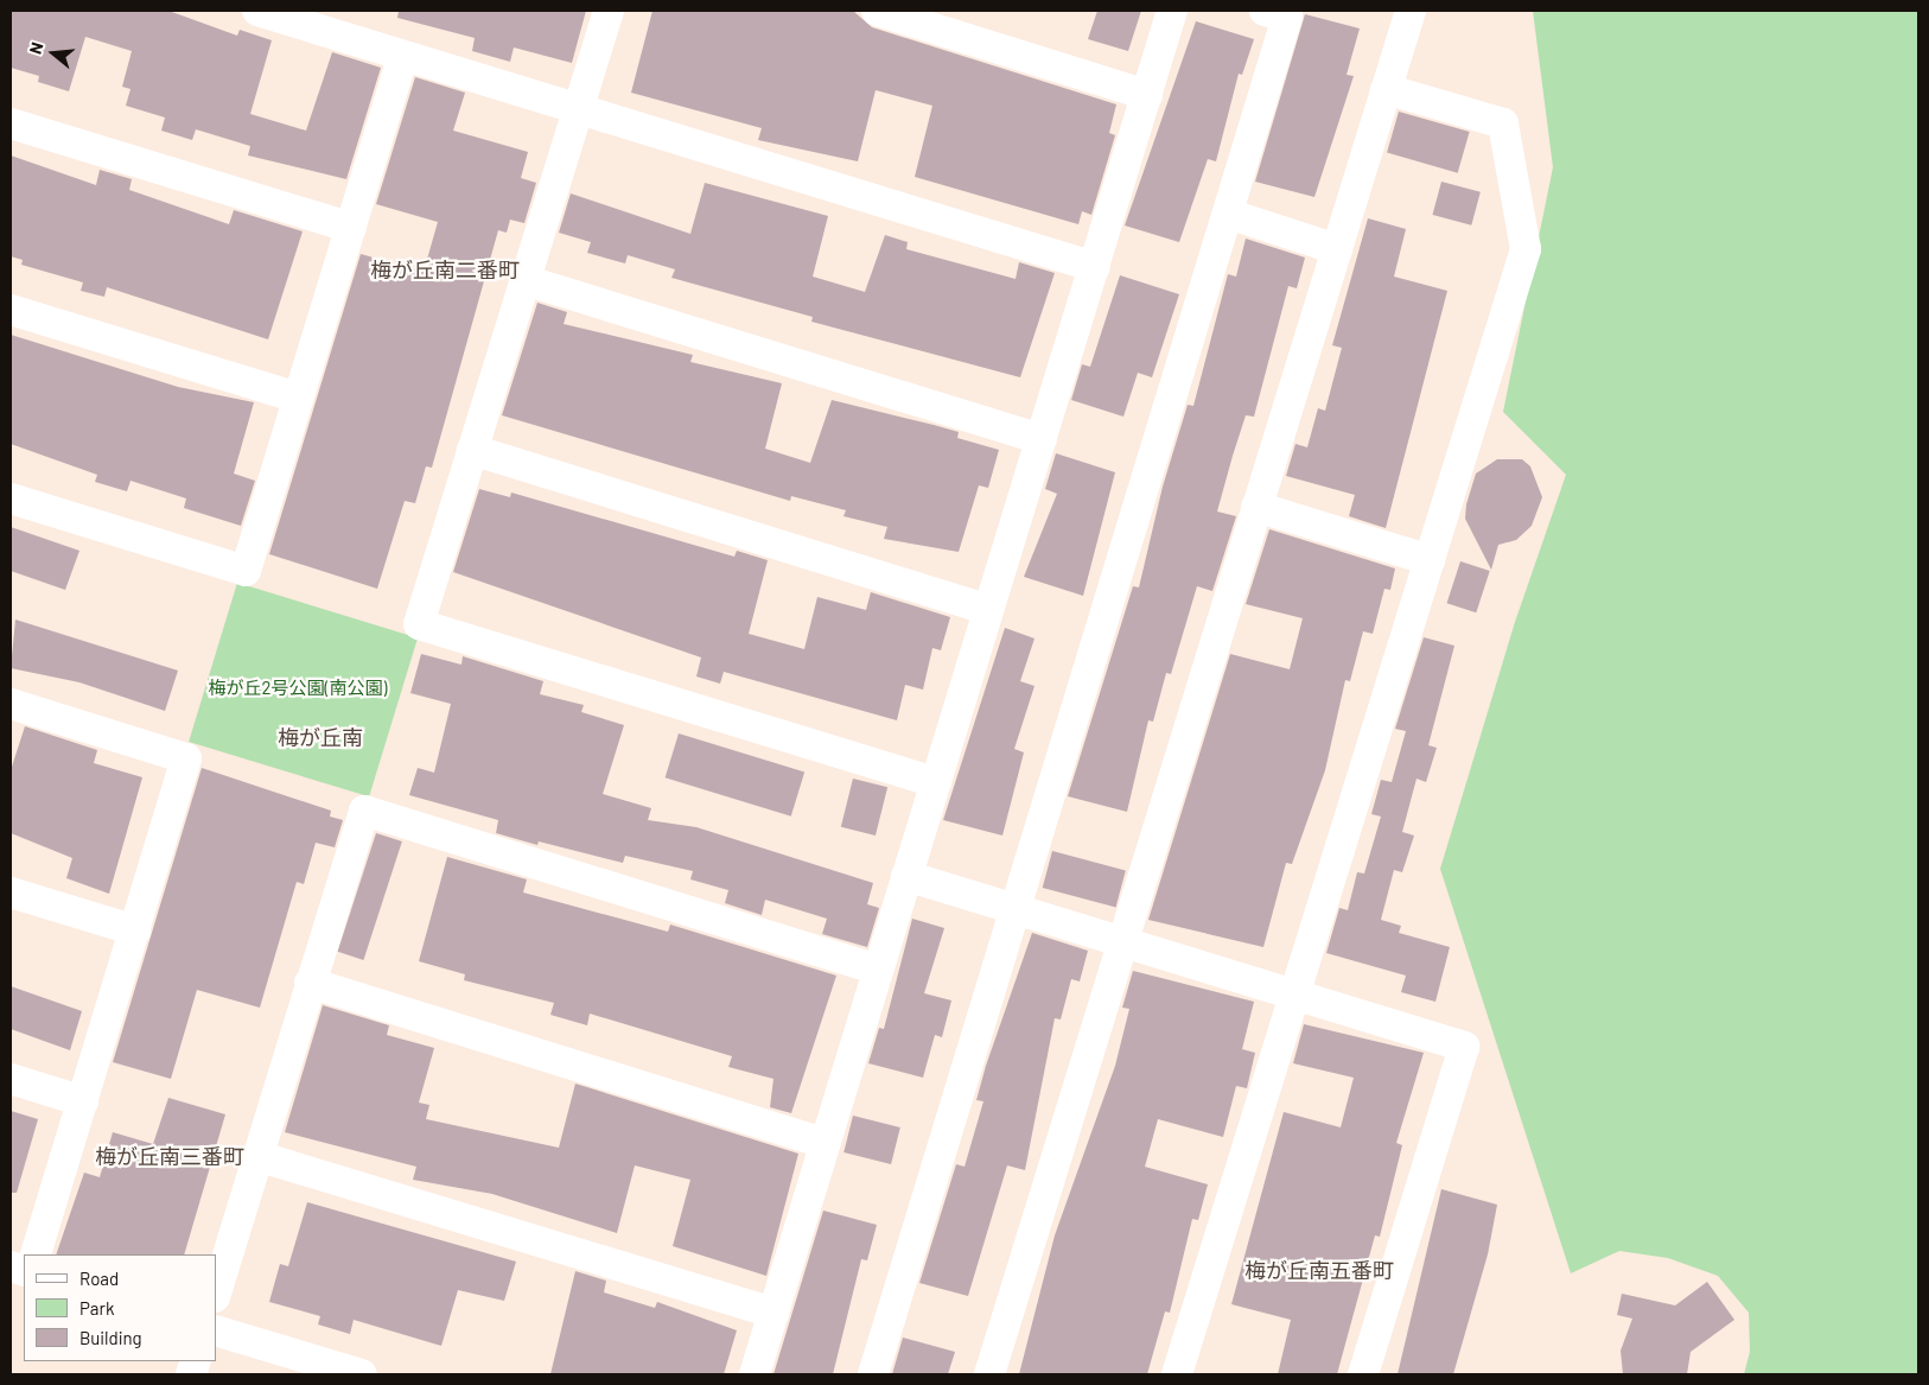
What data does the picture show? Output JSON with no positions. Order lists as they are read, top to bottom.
{
  "districts": [
    "梅が丘南二番町",
    "梅が丘南",
    "梅が丘南三番町",
    "梅が丘南五番町"
  ],
  "parks": ["梅が丘2号公園(南公園)"],
  "legend": ["Road", "Park", "Building"],
  "north": "left"
}
